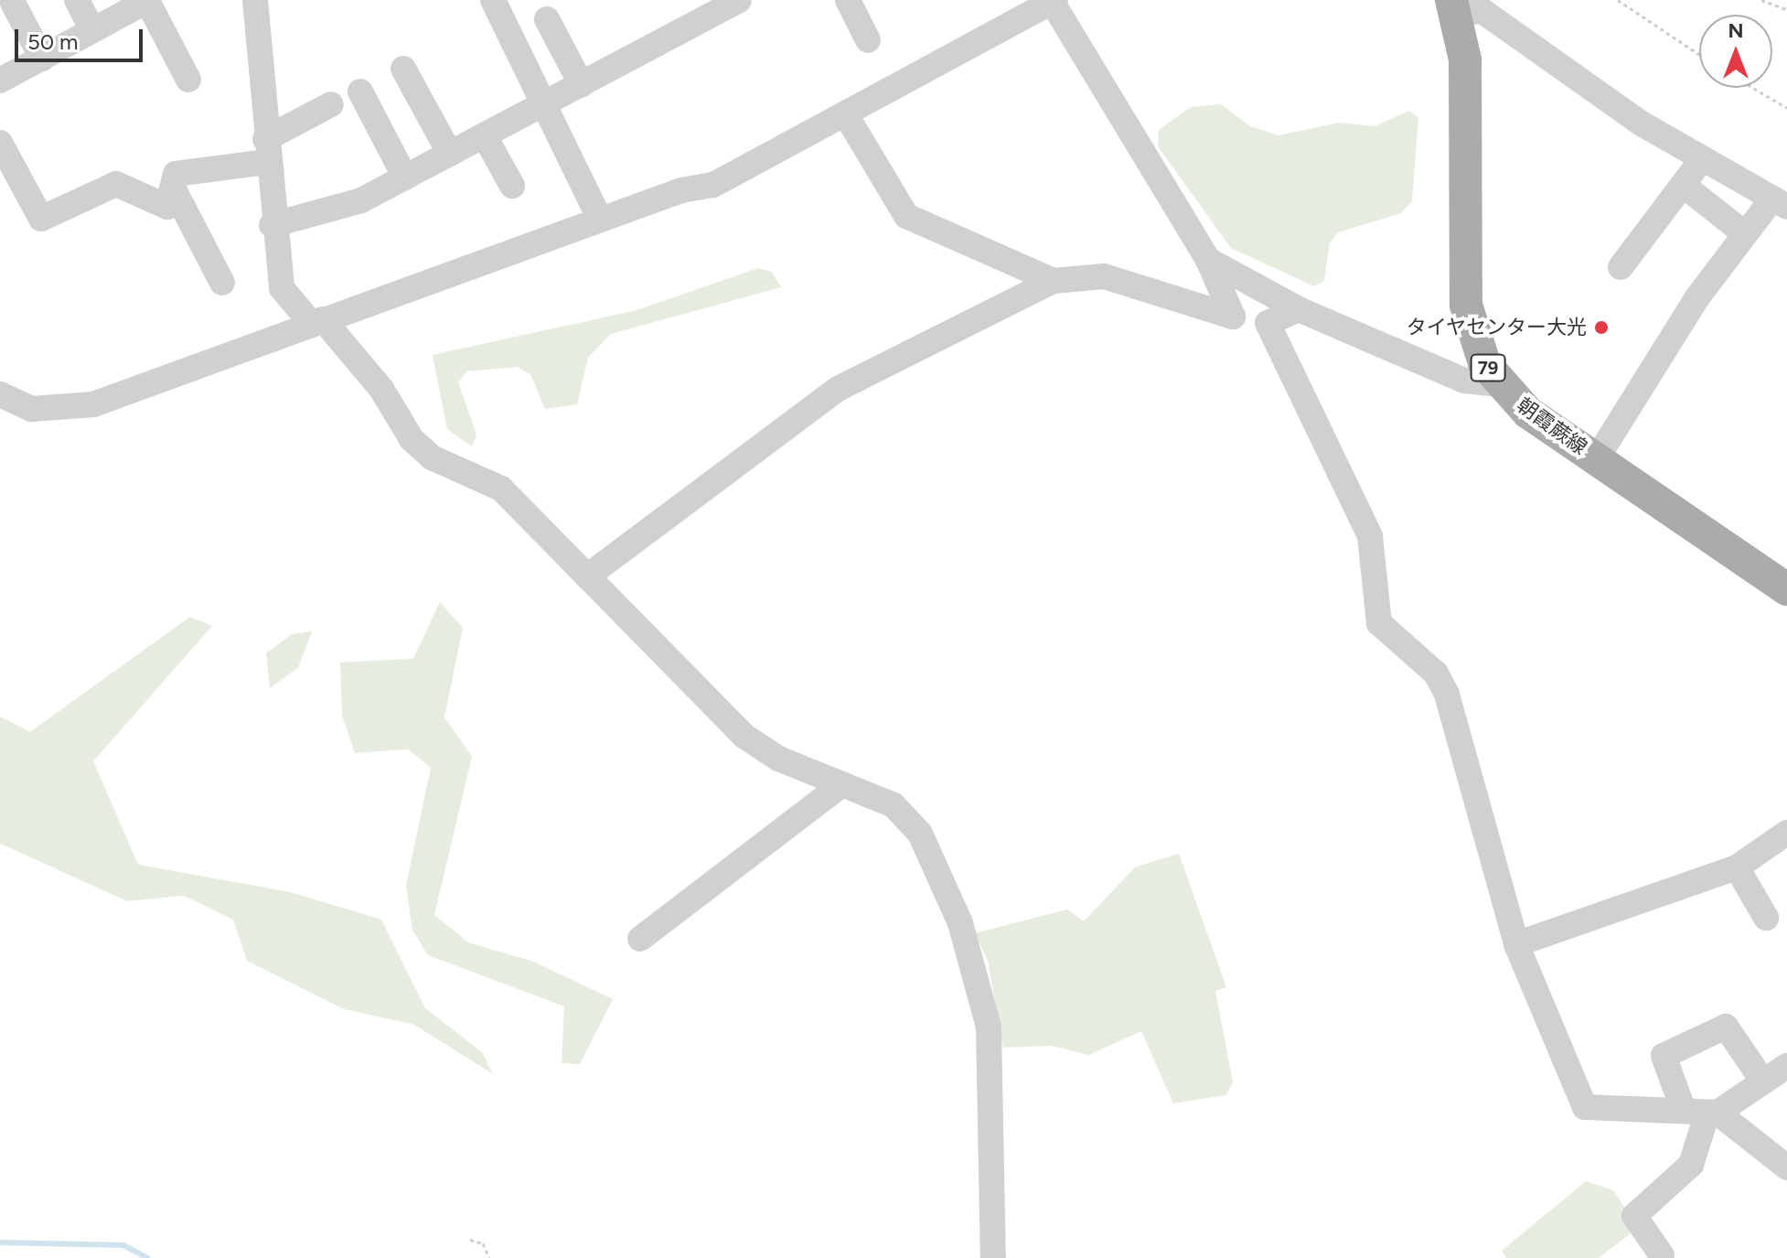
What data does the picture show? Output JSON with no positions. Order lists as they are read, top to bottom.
{
  "streets": {
    "main road": ["79", "朝霞蕨線"]
  },
  "places": ["タイヤセンター大光"],
  "scale_bar": "50 m",
  "north": "top"
}
